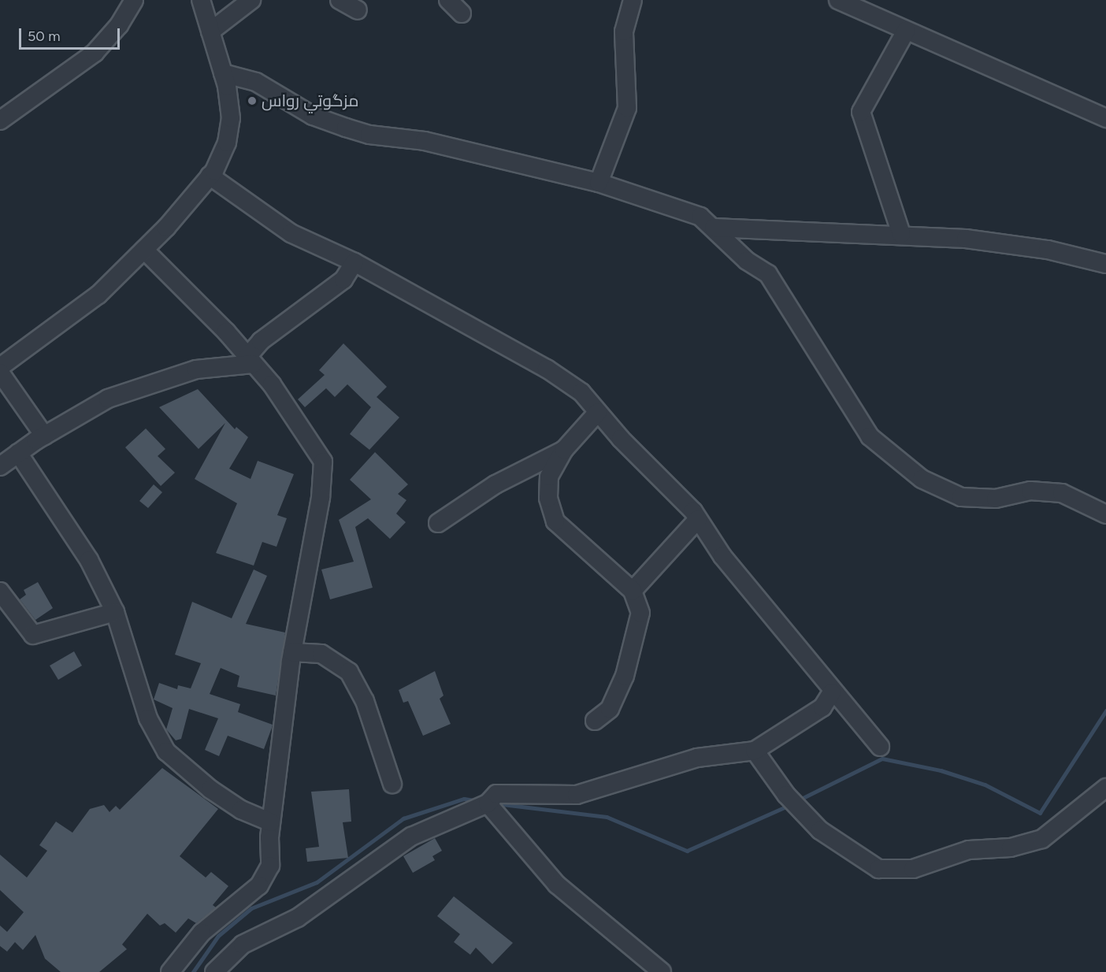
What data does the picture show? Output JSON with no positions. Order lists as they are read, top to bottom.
{
  "places": ["مزگوتي رواس"],
  "scale_bar": "50 m"
}
